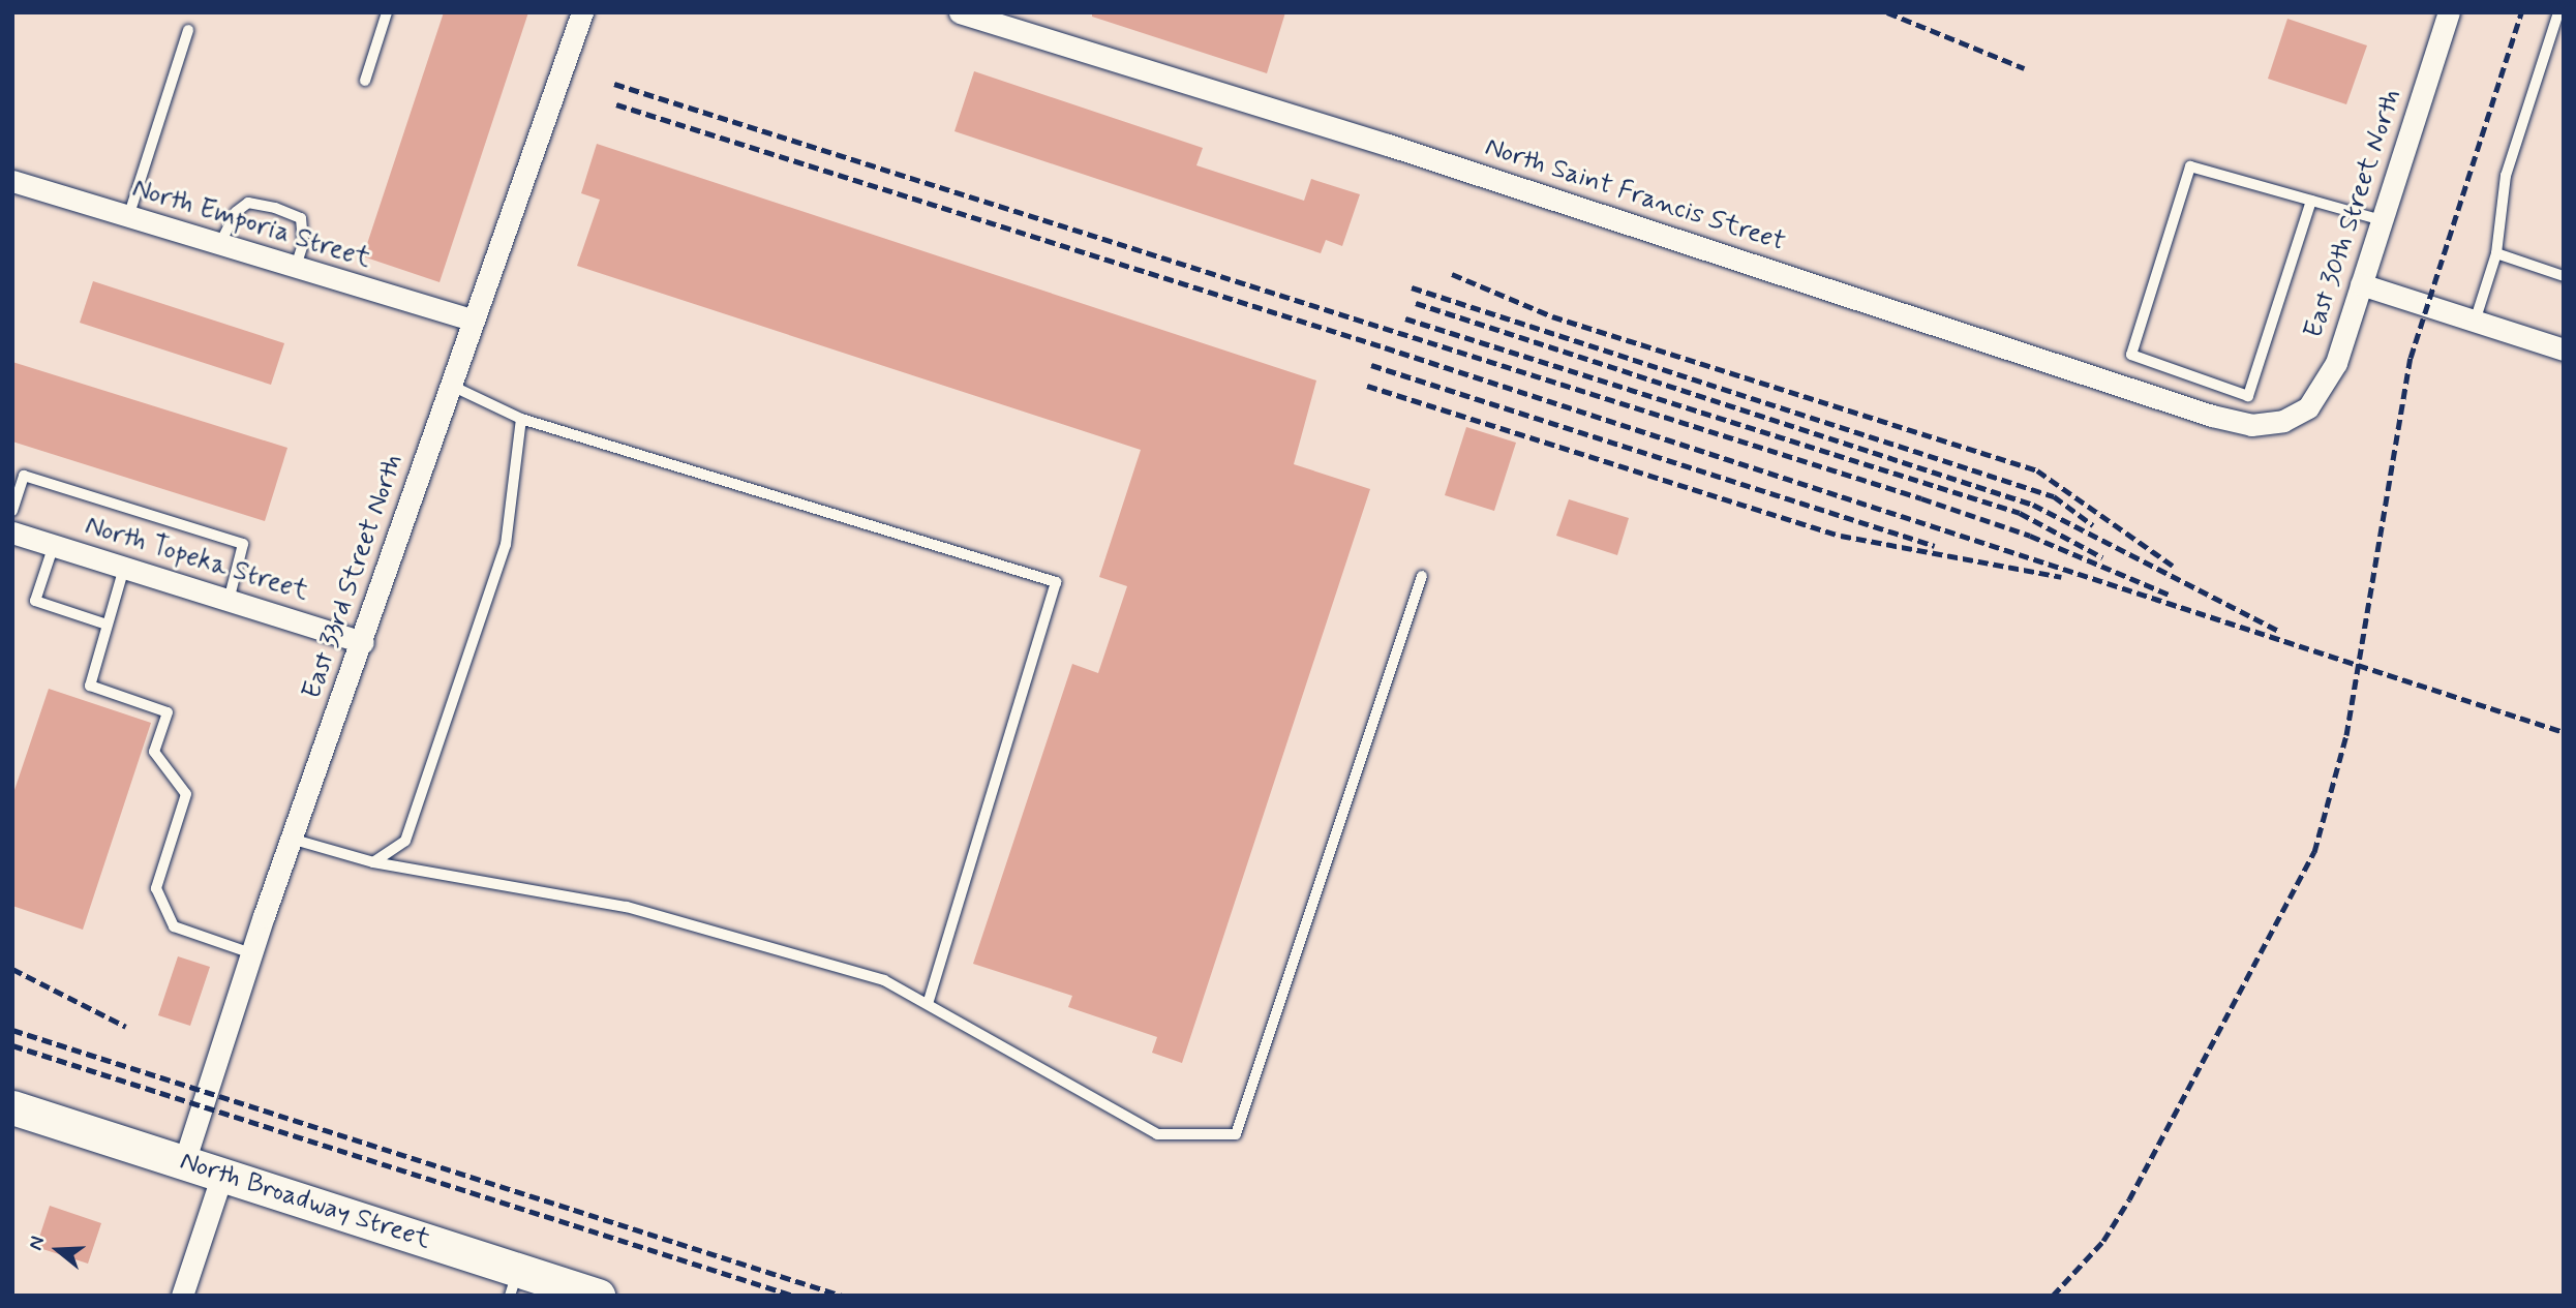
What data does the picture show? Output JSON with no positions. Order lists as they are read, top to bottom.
{
  "streets": {
    "main road": ["North Broadway Street"],
    "street": [
      "North Saint Francis Street",
      "East 30th Street North",
      "North Emporia Street",
      "North Topeka Street",
      "East 33rd Street North"
    ]
  },
  "crossings": [
    ["North Saint Francis Street", "East 30th Street North"],
    ["North Emporia Street", "East 33rd Street North"],
    ["North Topeka Street", "East 33rd Street North"],
    ["East 33rd Street North", "North Broadway Street"]
  ],
  "north": "left"
}
